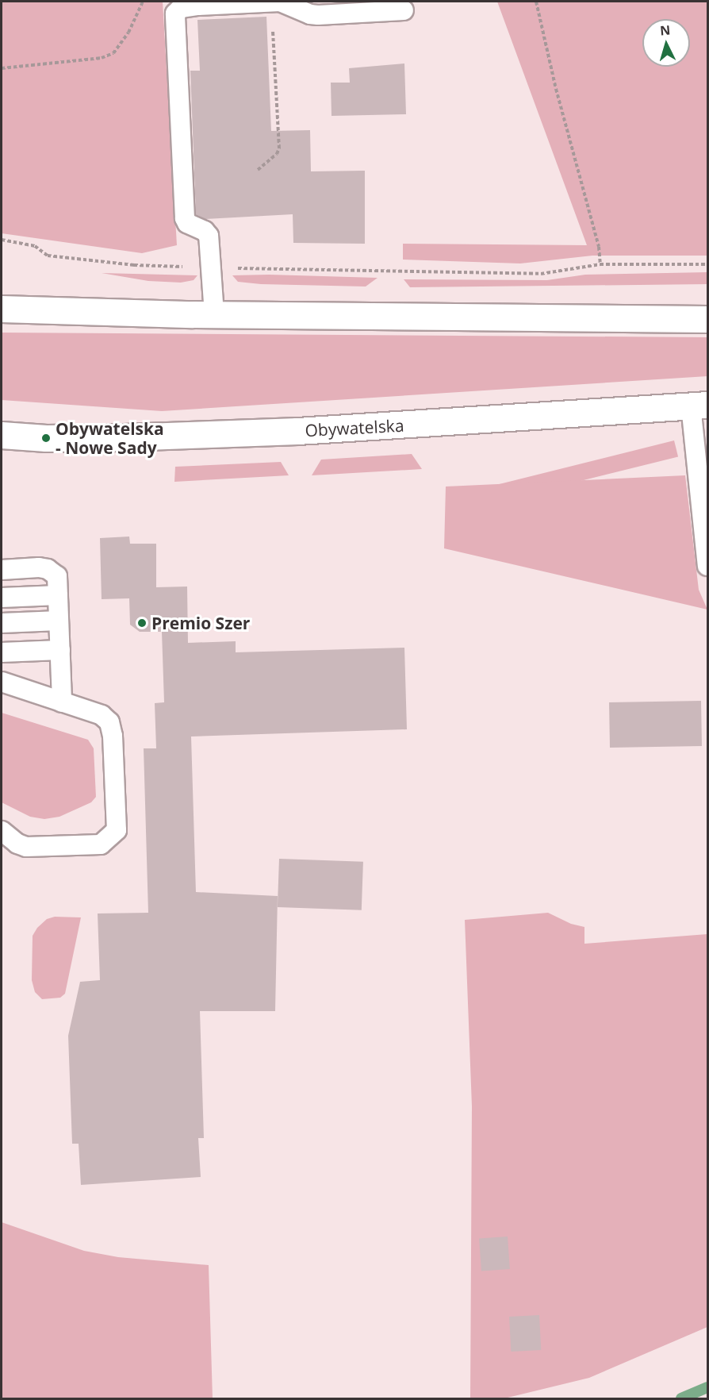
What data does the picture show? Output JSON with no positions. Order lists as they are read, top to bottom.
{
  "streets": {
    "main road": ["Obywatelska"]
  },
  "places": ["Obywatelska - Nowe Sady", "Premio Szer"],
  "north": "top"
}
